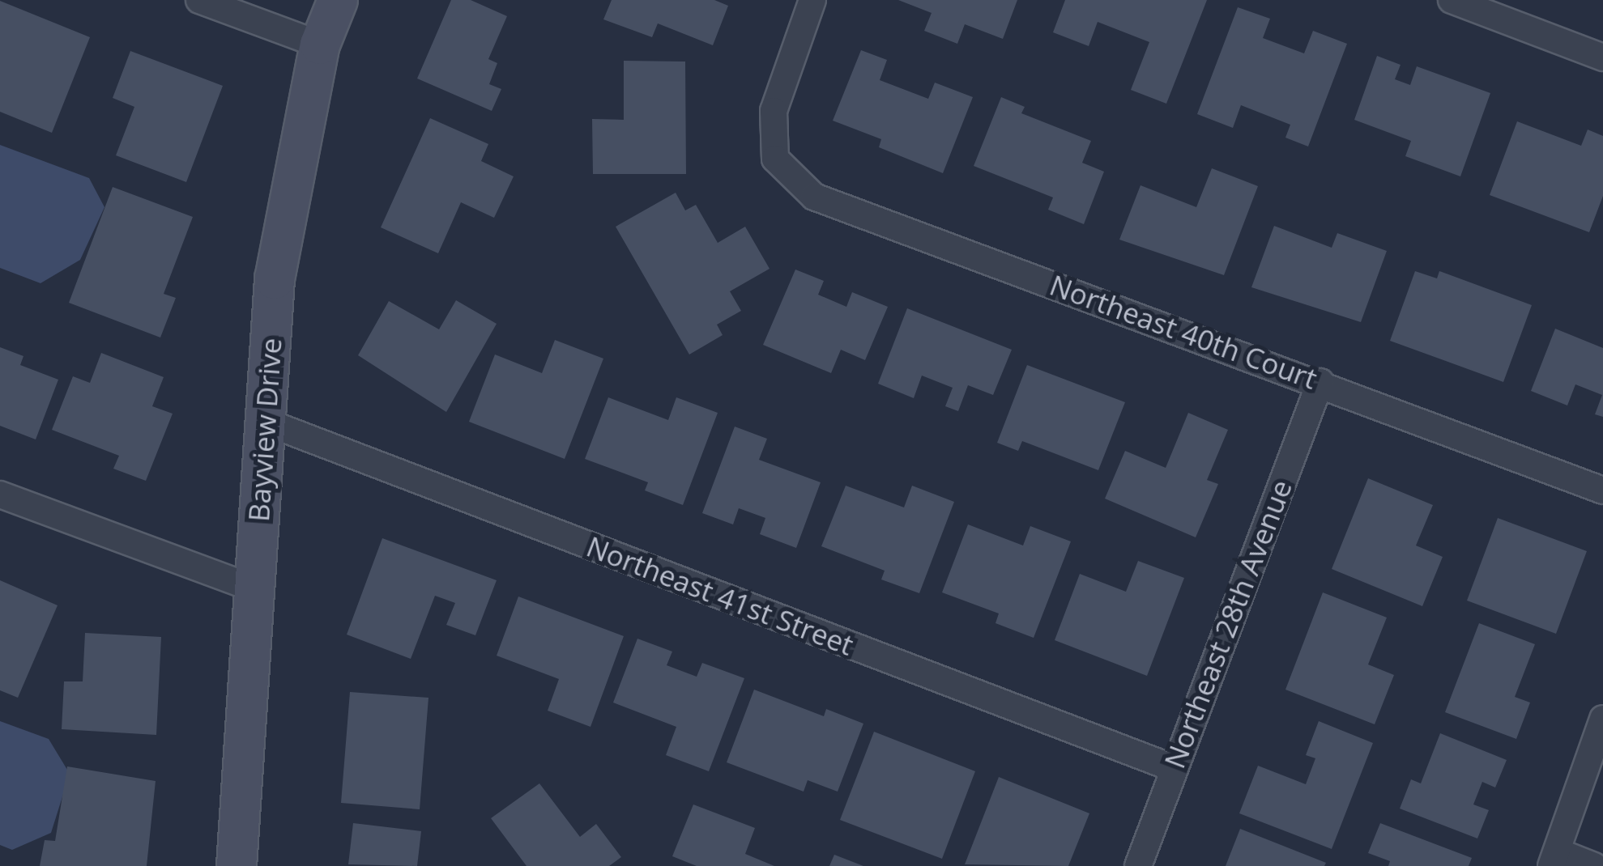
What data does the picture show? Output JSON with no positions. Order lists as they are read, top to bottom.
{
  "streets": {
    "street": [
      "Northeast 40th Court",
      "Bayview Drive",
      "Northeast 41st Street",
      "Northeast 28th Avenue"
    ]
  },
  "crossings": [
    ["Northeast 40th Court", "Northeast 28th Avenue"],
    ["Bayview Drive", "Northeast 41st Street"],
    ["Northeast 41st Street", "Northeast 28th Avenue"]
  ]
}
